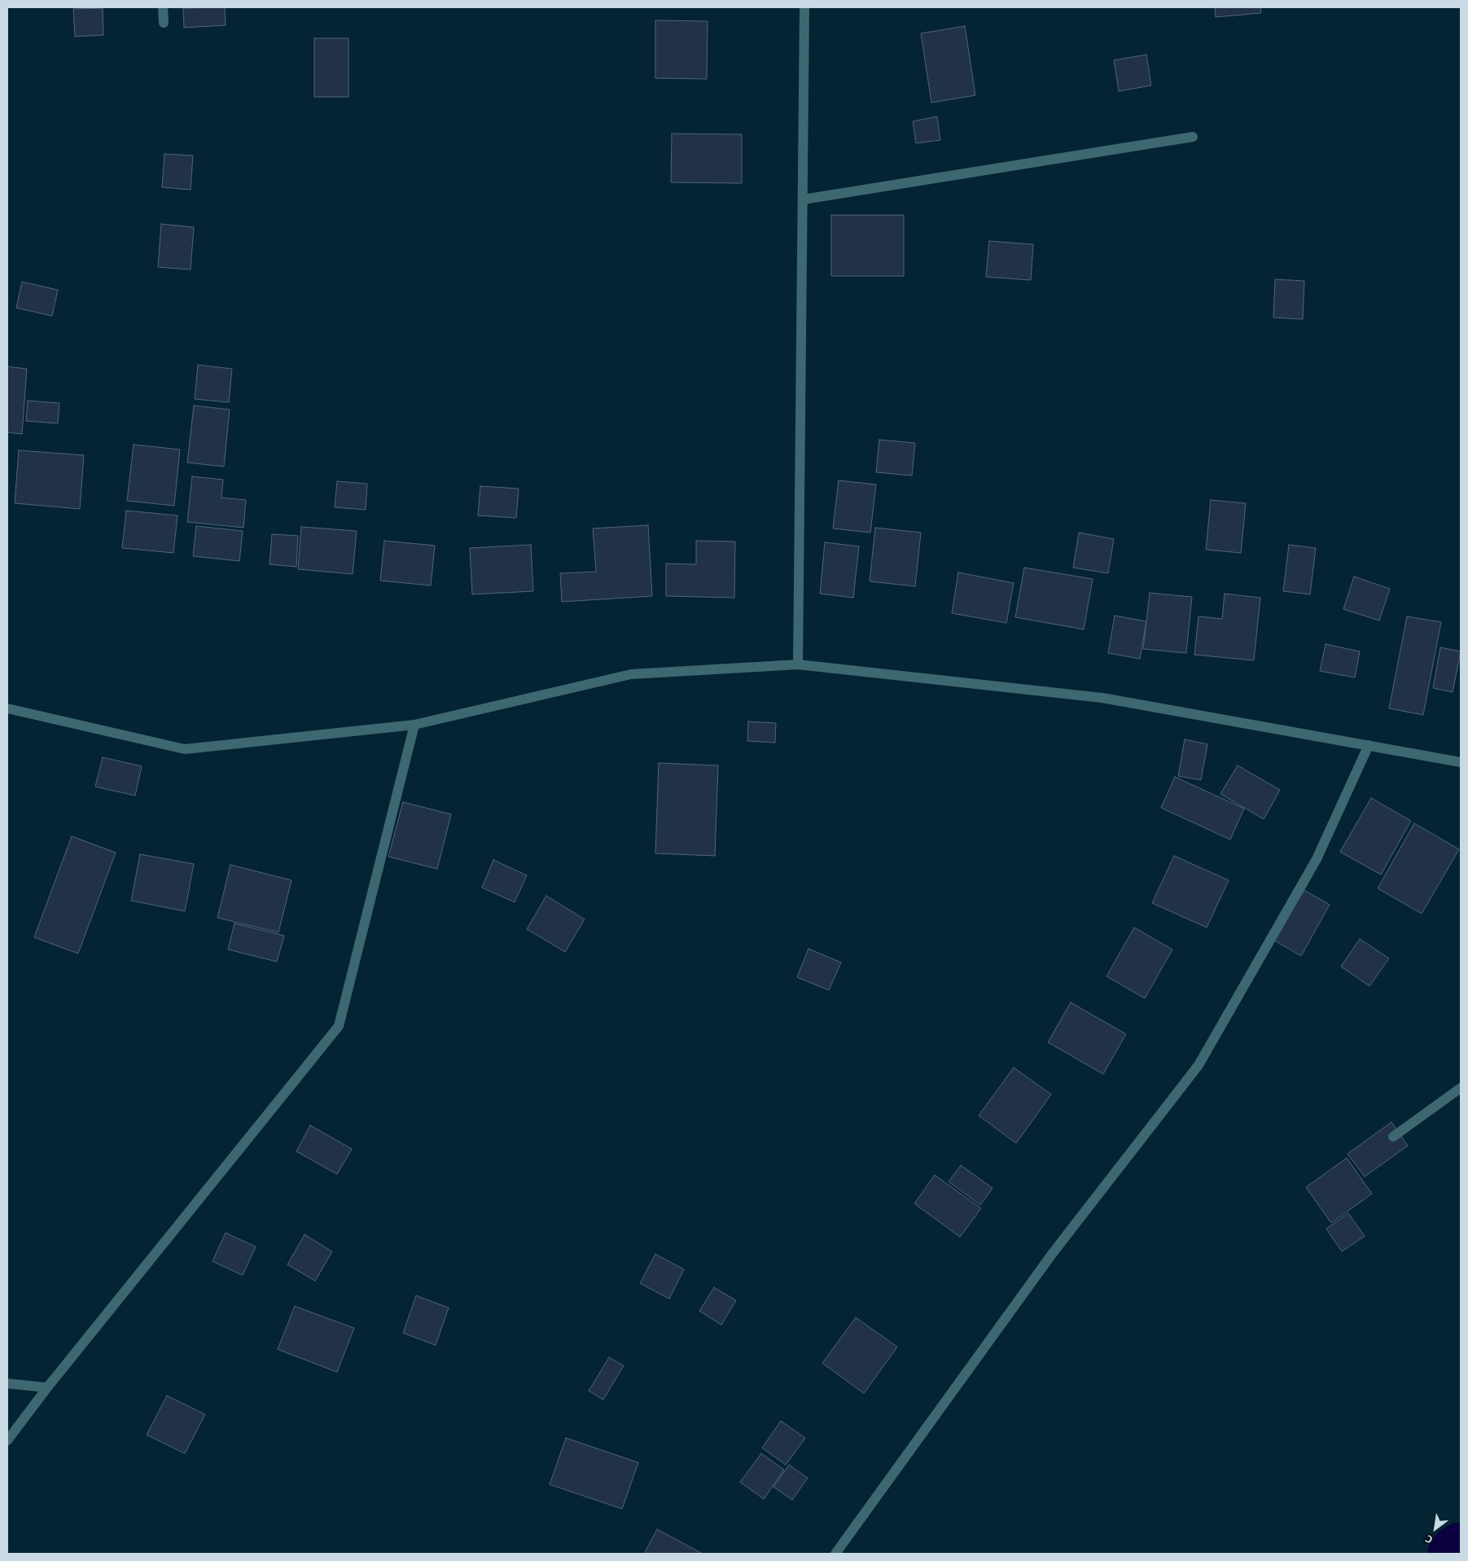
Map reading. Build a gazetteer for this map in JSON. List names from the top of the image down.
{
  "north": "bottom left"
}
